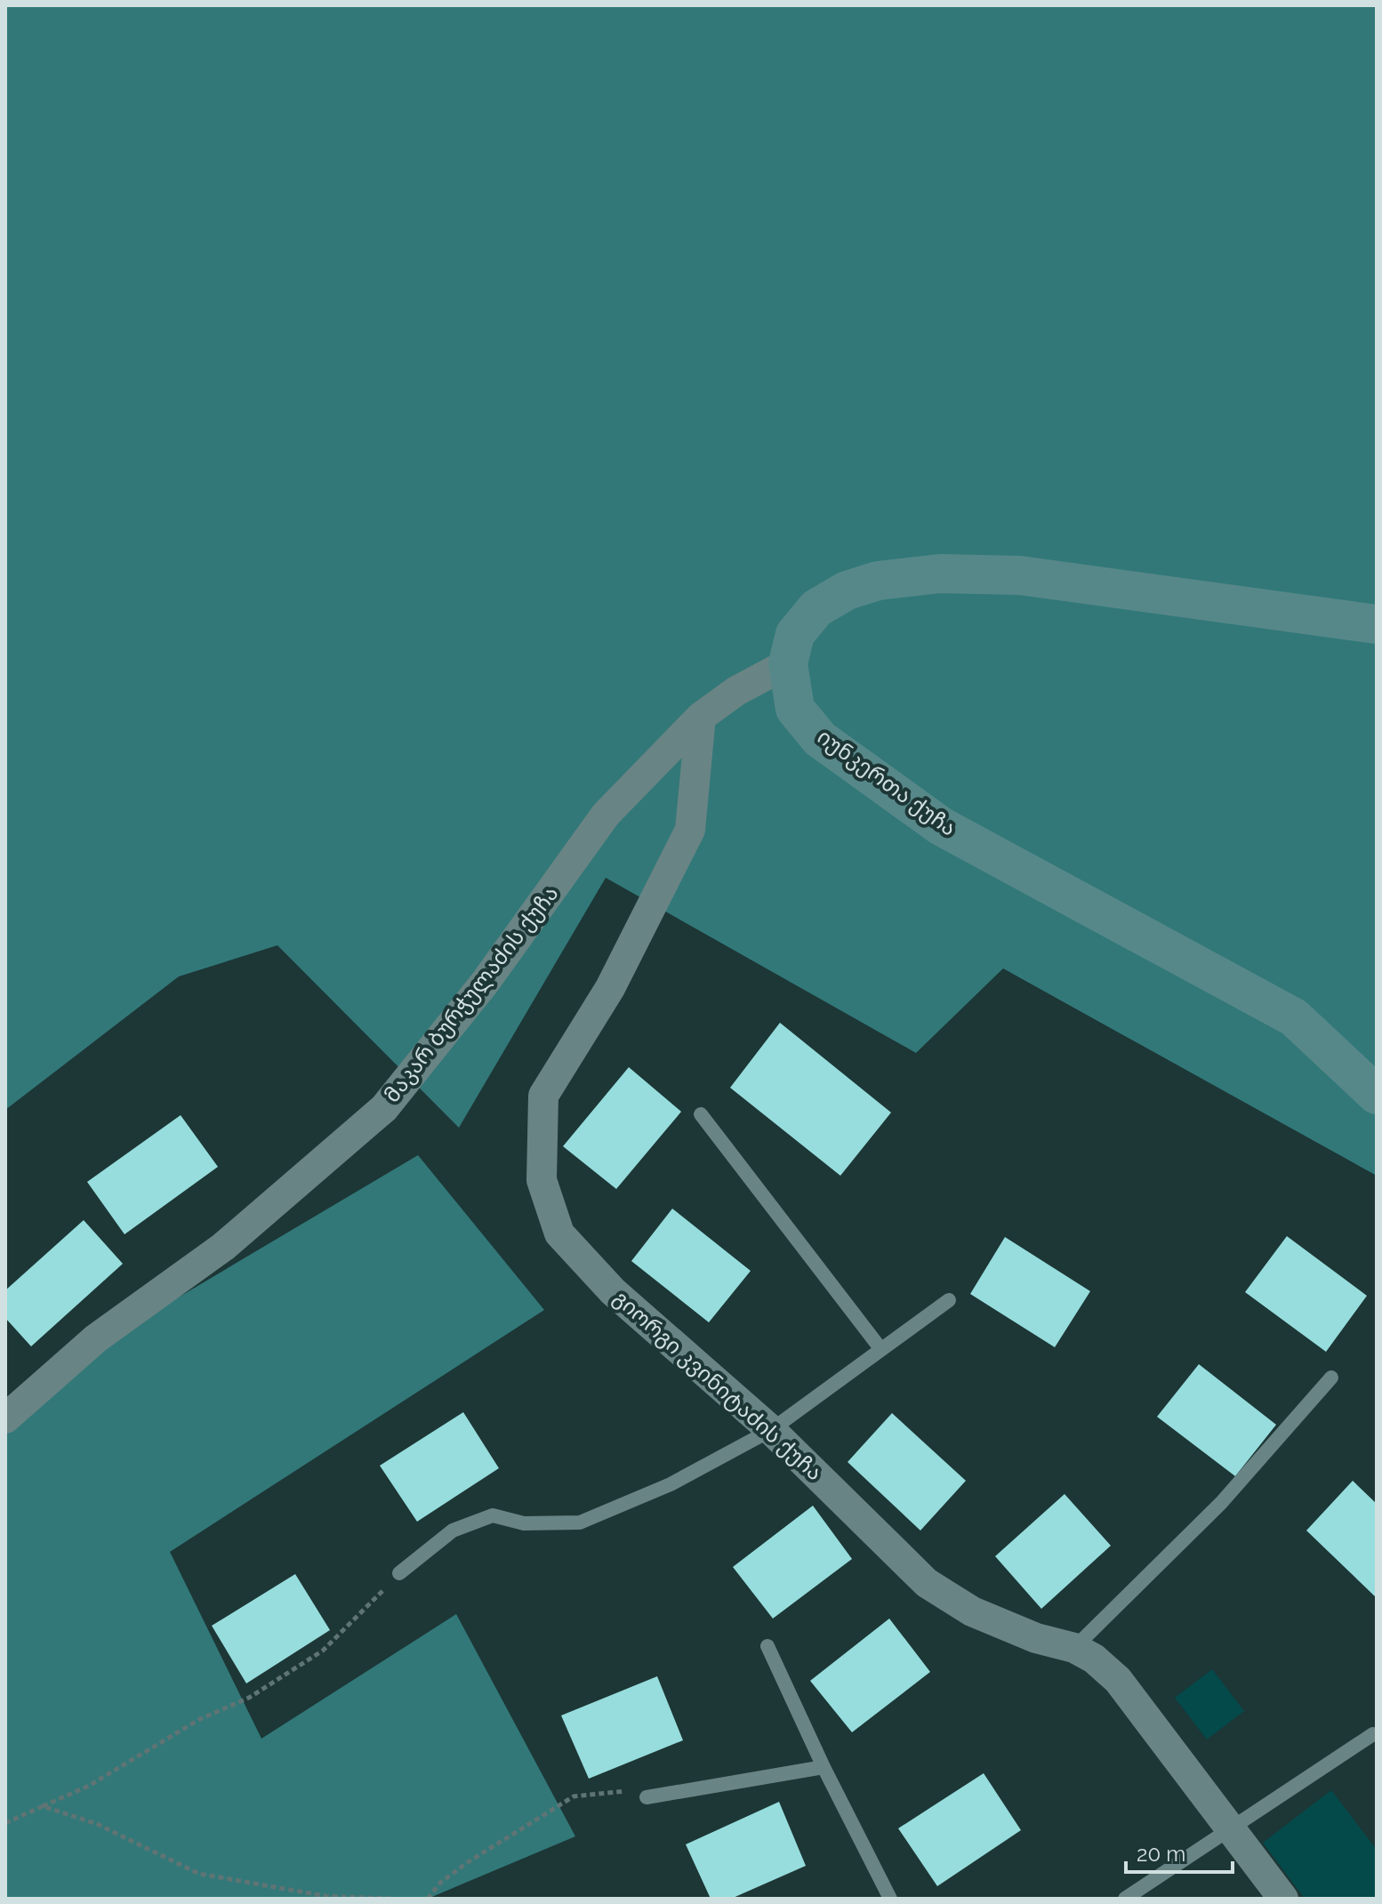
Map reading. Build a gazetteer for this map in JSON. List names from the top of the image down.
{
  "streets": {
    "main road": ["იუნკერთა ქუჩა"],
    "street": ["მაკარ ბურჭულაძის ქუჩა", "გიორგი კვინიტაძის ქუჩა"]
  },
  "crossings": [
    ["იუნკერთა ქუჩა", "მაკარ ბურჭულაძის ქუჩა"],
    ["მაკარ ბურჭულაძის ქუჩა", "გიორგი კვინიტაძის ქუჩა"]
  ],
  "scale_bar": "20 m"
}
